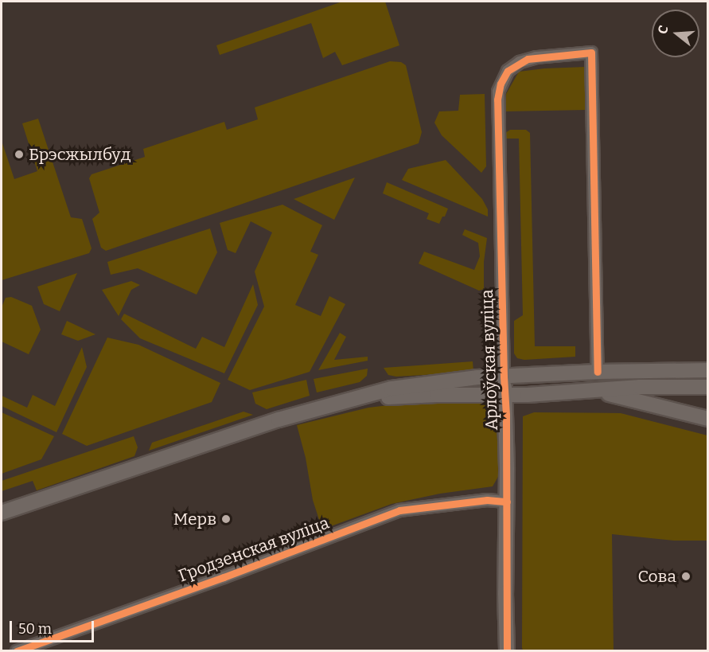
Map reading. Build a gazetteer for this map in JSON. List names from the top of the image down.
{
  "streets": {
    "main road": ["Арлоўская вуліца"],
    "street": ["Гродзенская вуліца"]
  },
  "crossings": [
    ["Арлоўская вуліца", "Гродзенская вуліца"]
  ],
  "places": ["Брэсжылбуд", "Мерв", "Сова"],
  "scale_bar": "50 m",
  "north": "left"
}
